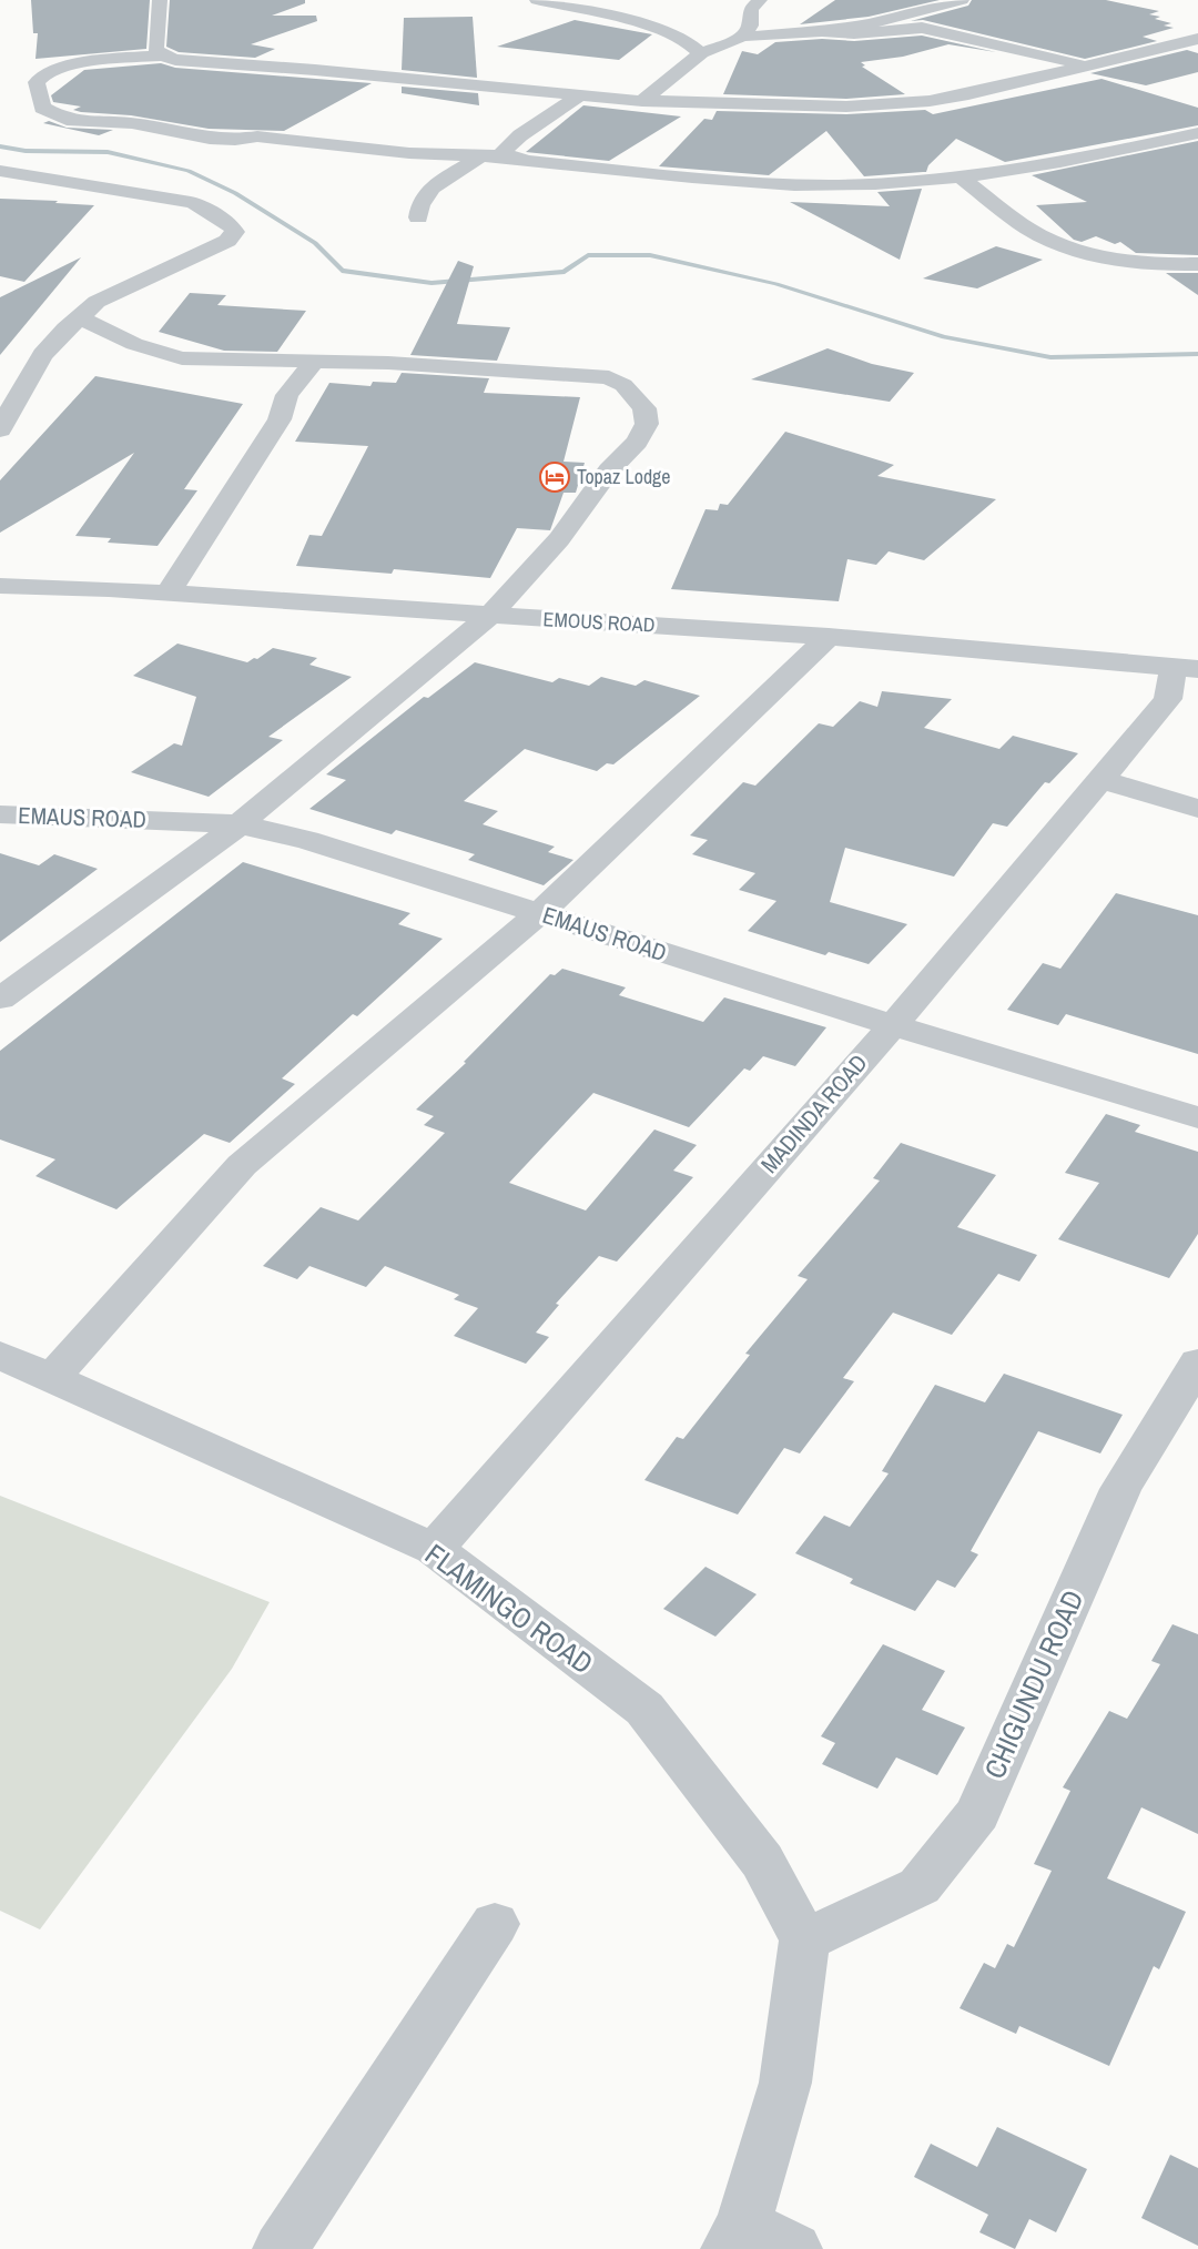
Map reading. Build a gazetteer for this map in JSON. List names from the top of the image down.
{
  "streets": {
    "street": [
      "EMOUS ROAD",
      "EMAUS ROAD",
      "MADINDA ROAD",
      "FLAMINGO ROAD",
      "CHIGUNDU ROAD"
    ]
  },
  "crossings": [
    ["EMOUS ROAD", "MADINDA ROAD"],
    ["EMAUS ROAD", "MADINDA ROAD"],
    ["MADINDA ROAD", "FLAMINGO ROAD"],
    ["FLAMINGO ROAD", "CHIGUNDU ROAD"]
  ],
  "places": {
    "hotel": ["Topaz Lodge"]
  }
}
